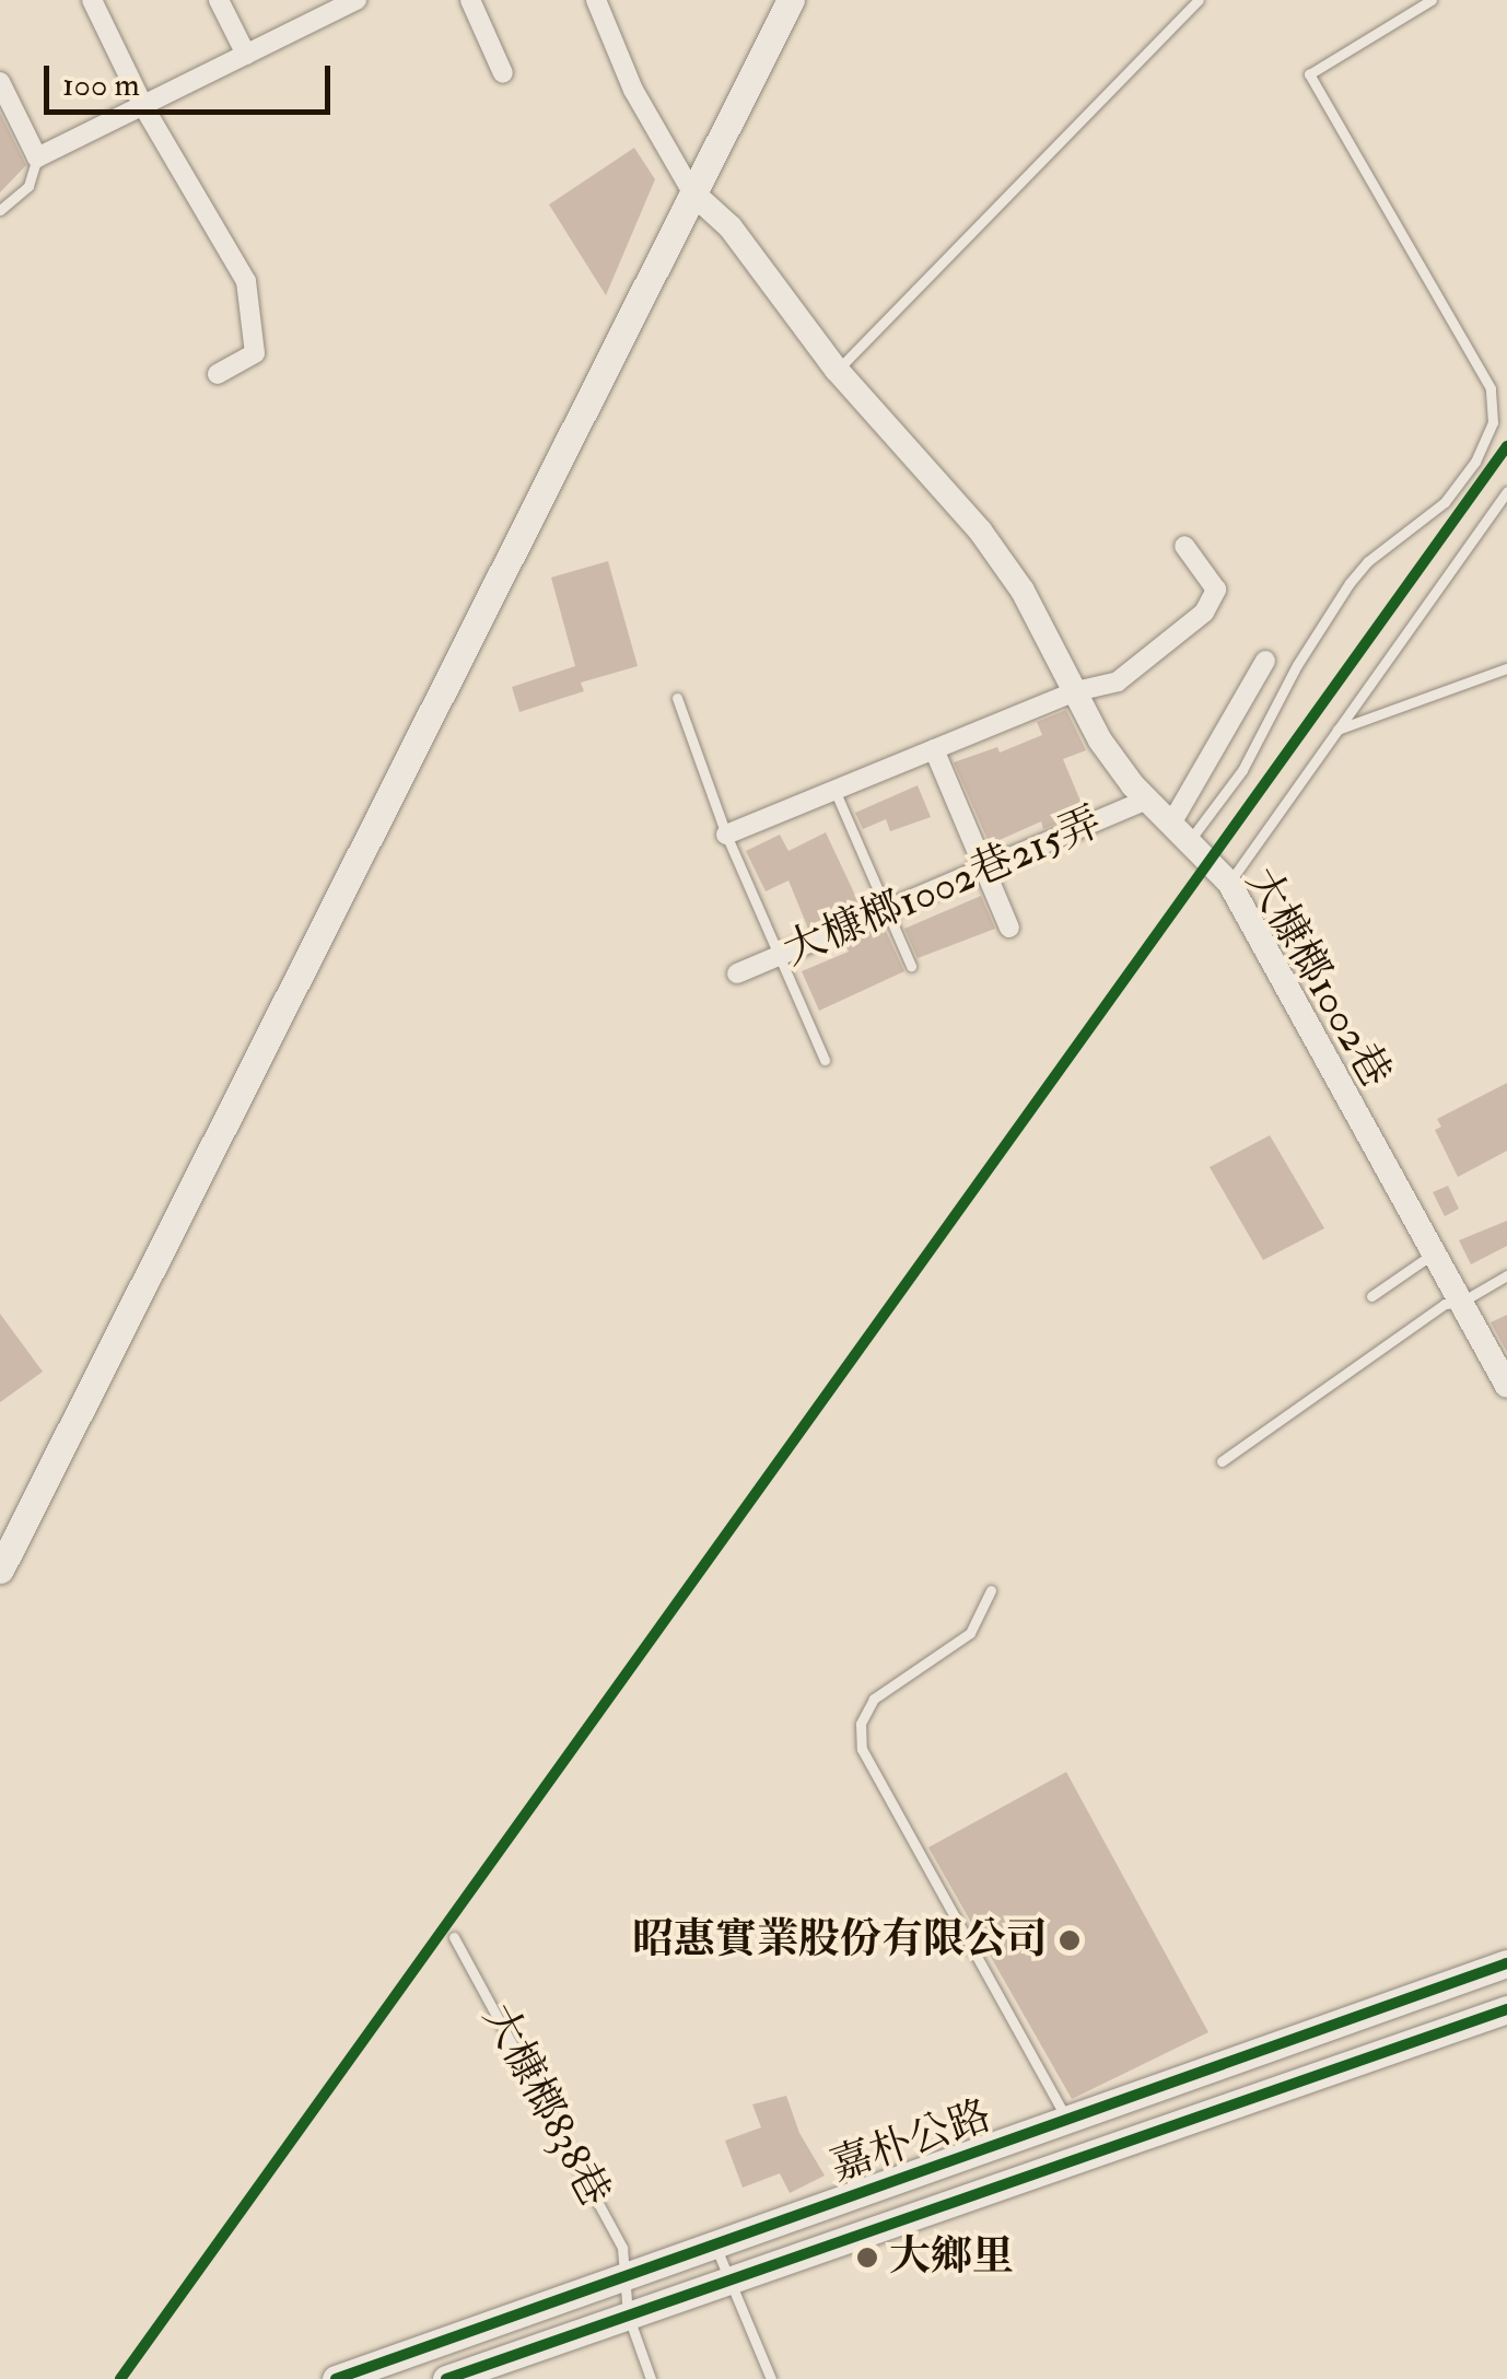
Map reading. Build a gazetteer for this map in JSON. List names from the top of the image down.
{
  "streets": {
    "main road": ["嘉朴公路"],
    "street": ["大槺榔1002巷215弄", "大槺榔1002巷"],
    "lane": ["大槺榔838巷"]
  },
  "crossings": [
    ["大槺榔1002巷215弄", "大槺榔1002巷"],
    ["大槺榔838巷", "嘉朴公路"]
  ],
  "places": ["昭惠實業股份有限公司", "大鄉里"],
  "scale_bar": "100 m"
}
